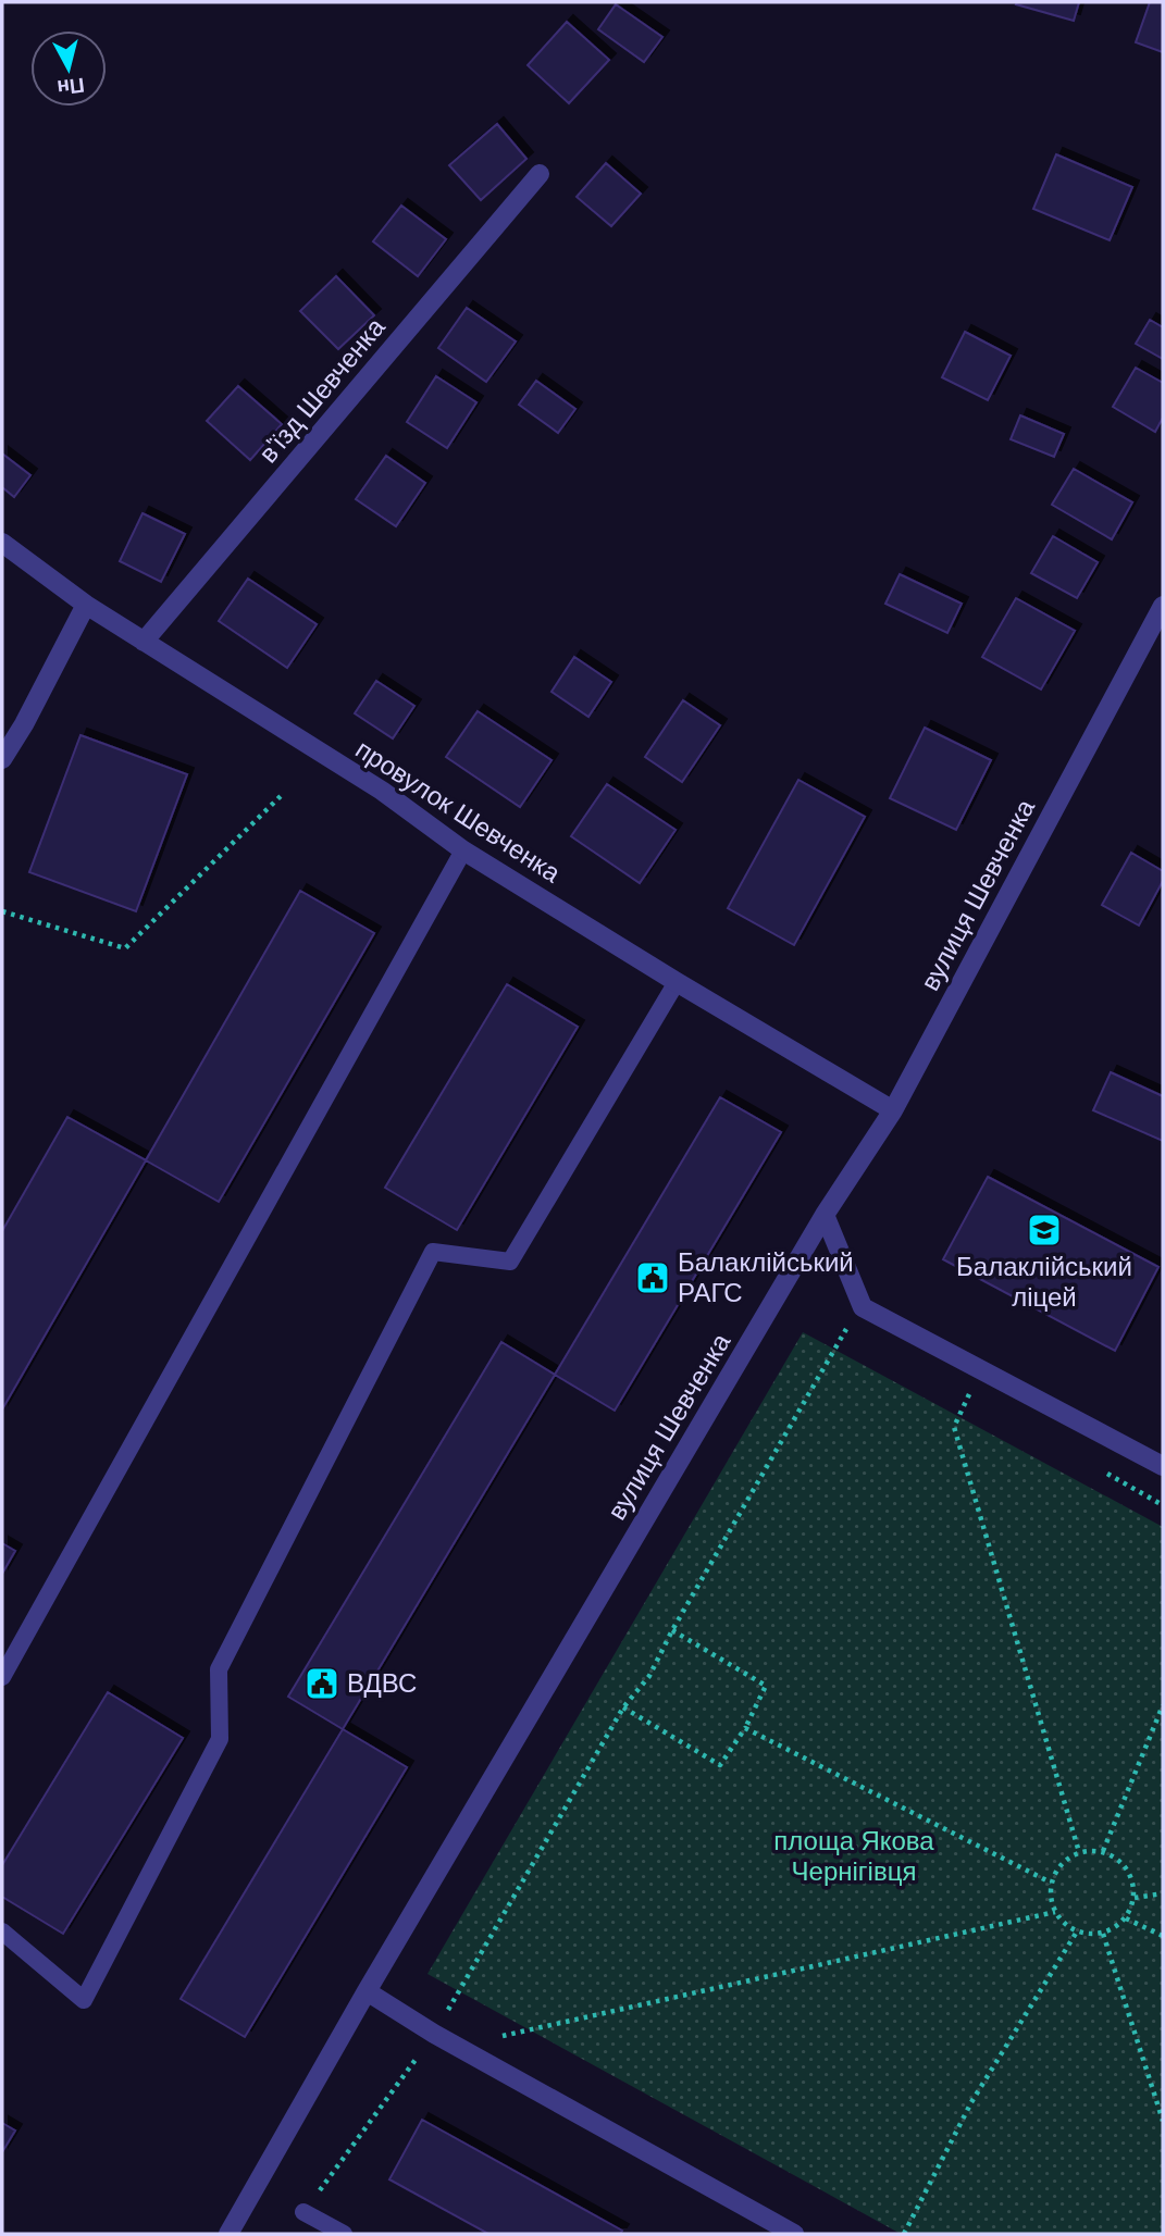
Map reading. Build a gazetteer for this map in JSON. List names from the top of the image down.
{
  "streets": {
    "street": ["в'їзд Шевченка", "провулок Шевченка", "вулиця Шевченка"]
  },
  "crossings": [
    ["в'їзд Шевченка", "провулок Шевченка"],
    ["провулок Шевченка", "вулиця Шевченка"]
  ],
  "parks": ["площа Якова Чернігівця"],
  "places": {
    "school or university": ["Балаклійський ліцей"],
    "public building": ["Балаклійський РАГС", "ВДВС"]
  },
  "north": "bottom"
}
